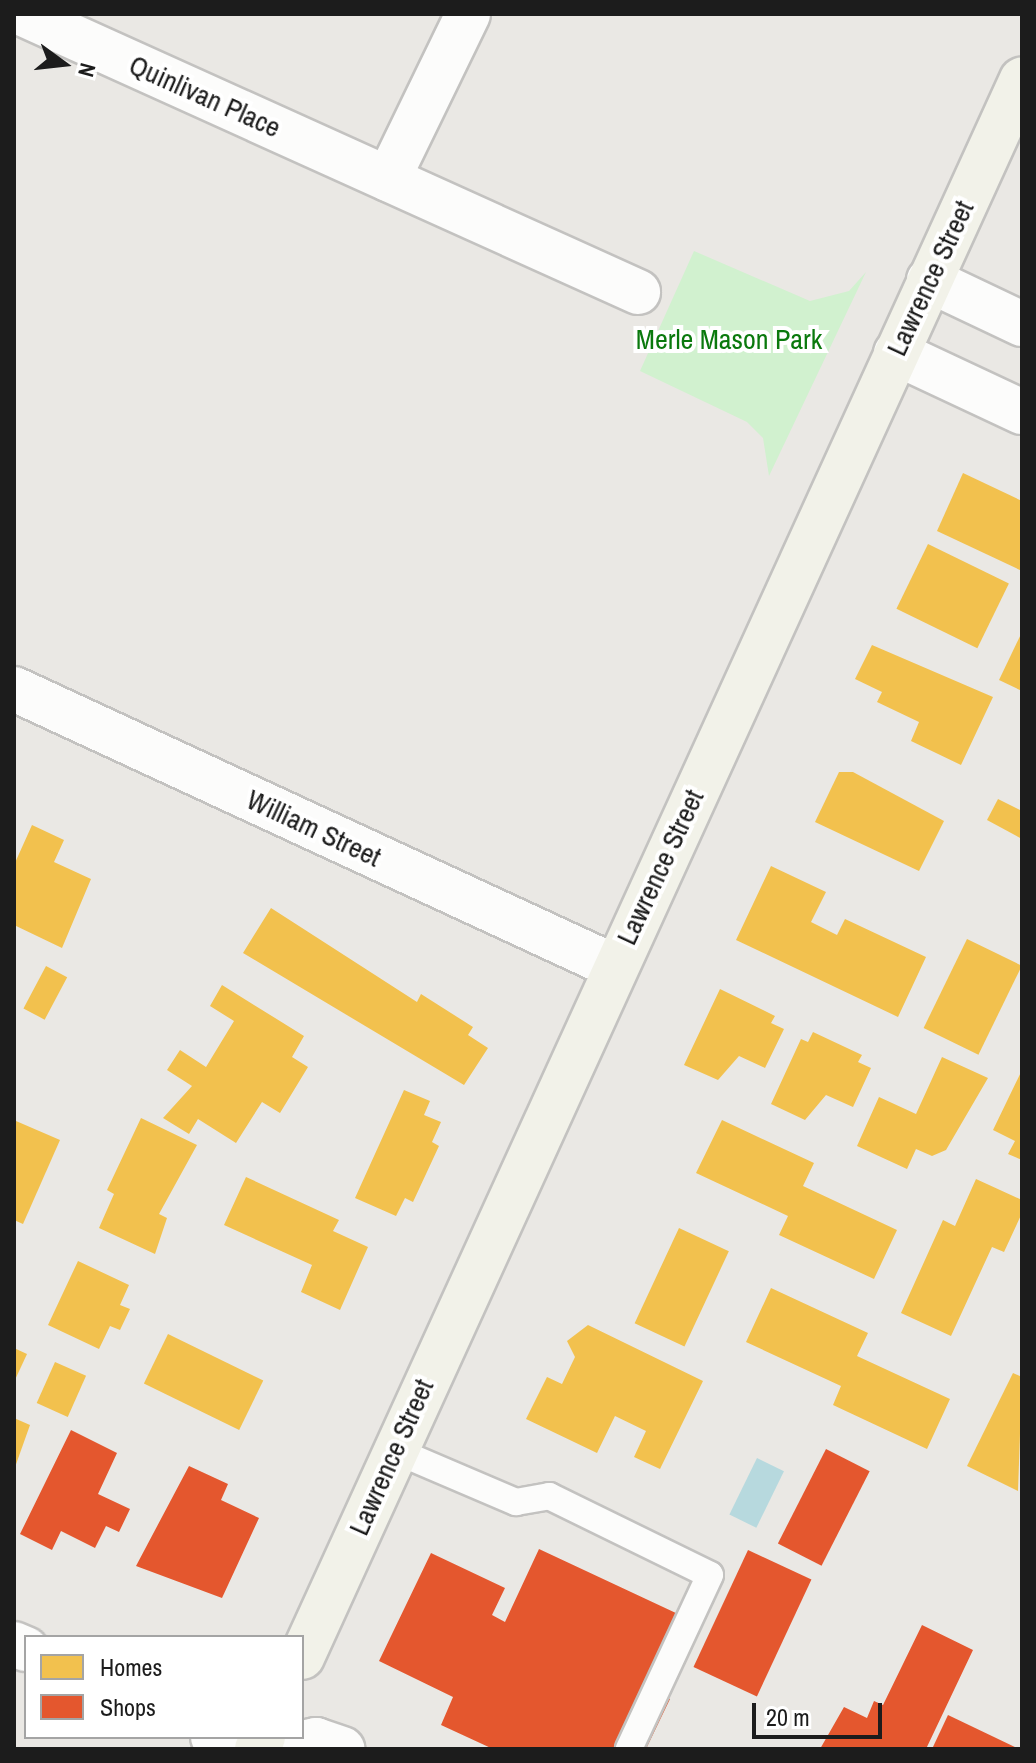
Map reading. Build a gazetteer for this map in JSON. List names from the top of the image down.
{
  "streets": {
    "main road": ["Lawrence Street"],
    "street": ["Quinlivan Place", "William Street"]
  },
  "crossings": [
    ["Lawrence Street", "William Street"]
  ],
  "parks": ["Merle Mason Park"],
  "legend": ["Homes", "Shops"],
  "scale_bar": "20 m",
  "north": "right"
}
